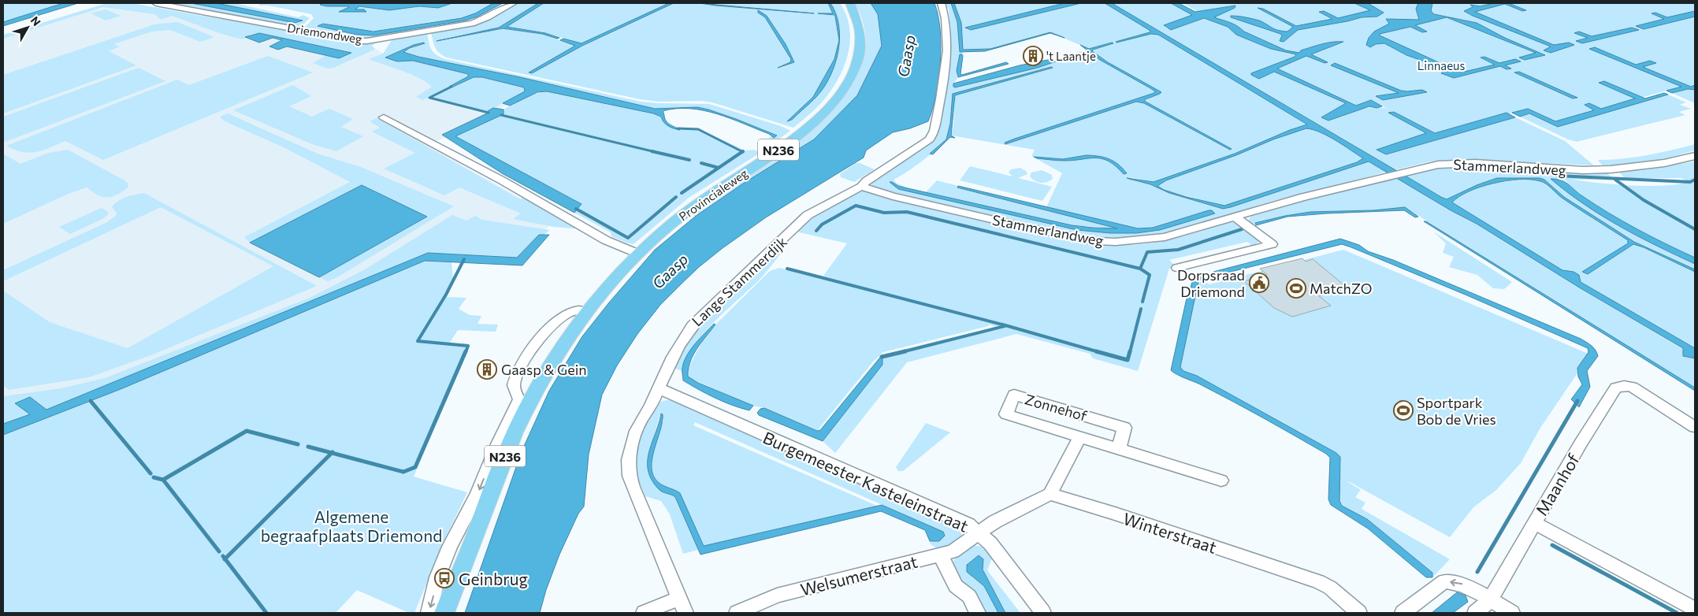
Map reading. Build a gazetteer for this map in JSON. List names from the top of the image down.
{
  "streets": {
    "main road": ["N236", "Provincialeweg"],
    "street": [
      "Driemondweg",
      "Stammerlandweg",
      "Lange Stammerdijk",
      "Zonnehof",
      "Burgemeester Kasteleinstraat",
      "Maanhof",
      "Winterstraat",
      "Welsumerstraat"
    ]
  },
  "crossings": [
    ["Stammerlandweg", "Lange Stammerdijk"],
    ["Lange Stammerdijk", "Burgemeester Kasteleinstraat"],
    ["Zonnehof", "Winterstraat"],
    ["Burgemeester Kasteleinstraat", "Welsumerstraat"]
  ],
  "water": ["Gaasp"],
  "parks": ["Linnaeus", "Algemene begraafplaats Driemond"],
  "places": {
    "building": ["'t Laantje", "Gaasp & Gein"],
    "public building": ["Dorpsraad Driemond"],
    "sports": ["MatchZO", "Sportpark Bob de Vries"],
    "bus stop": ["Geinbrug"]
  },
  "north": "top right"
}
